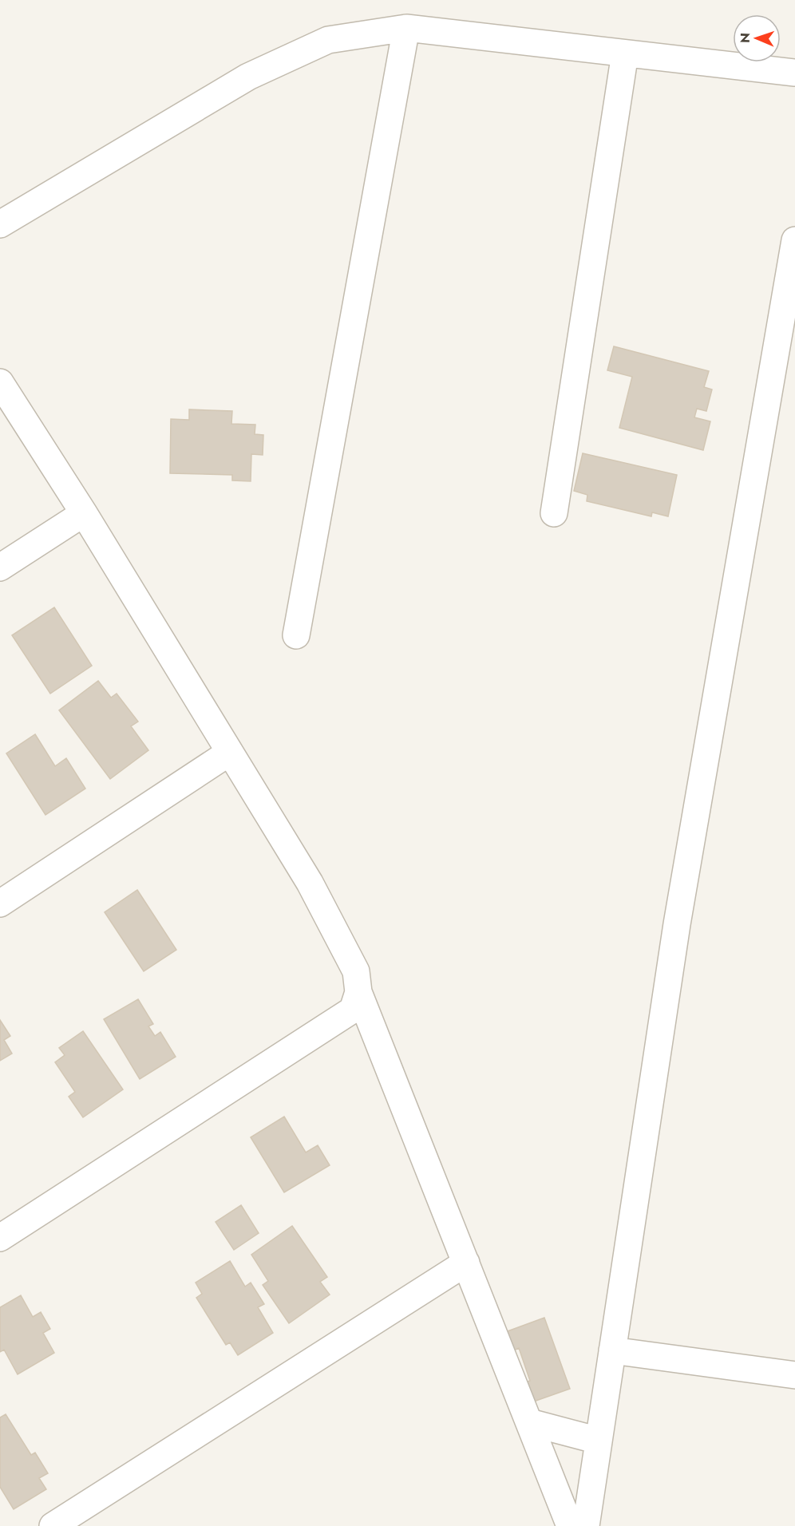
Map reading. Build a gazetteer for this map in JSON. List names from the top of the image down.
{
  "north": "left"
}
